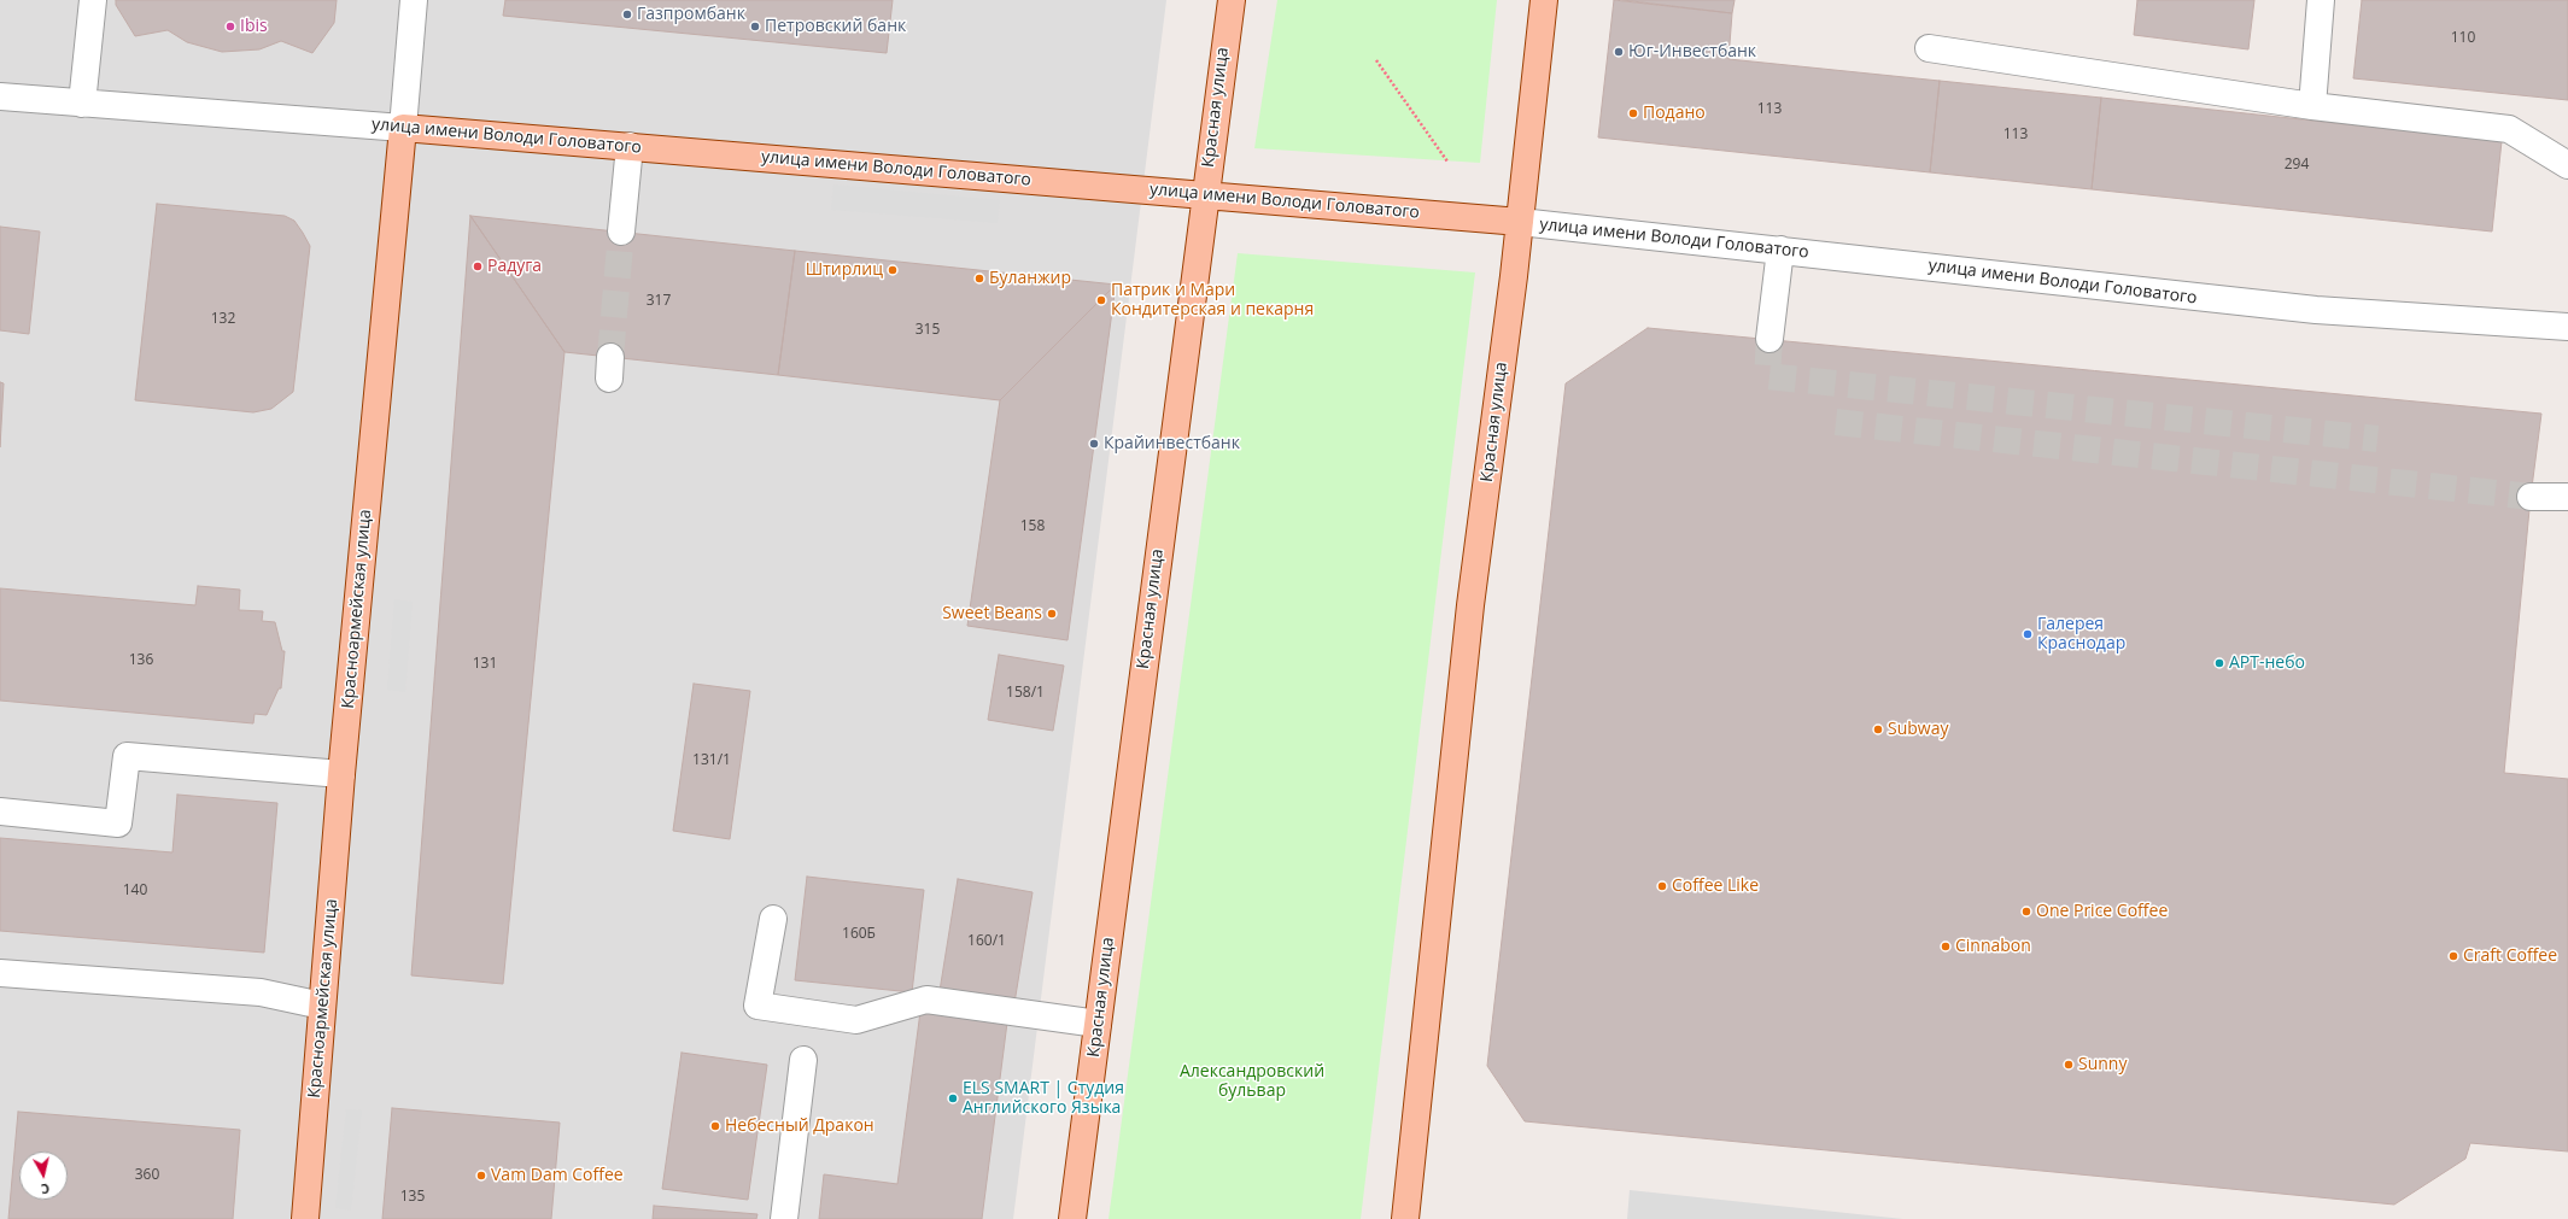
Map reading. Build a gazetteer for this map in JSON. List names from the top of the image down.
{
  "streets": {
    "main road": ["Красная улица", "улица имени Володи Головатого", "Красноармейская улица"]
  },
  "crossings": [
    ["Красная улица", "улица имени Володи Головатого"],
    ["улица имени Володи Головатого", "Красноармейская улица"]
  ],
  "parks": ["Александровский бульвар"],
  "places": [
    "Газпромбанк",
    "Ibis",
    "Петровский банк",
    "Юг-Инвестбанк",
    "Подано",
    "Радуга",
    "Штирлиц",
    "Буланжир",
    "Патрик и Мари Кондитерская и пекарня",
    "Крайинвестбанк",
    "Sweet Beans",
    "Галерея Краснодар",
    "АРТ-небо",
    "Subway",
    "Coffee Like",
    "One Price Coffee",
    "Cinnabon",
    "Craft Coffee",
    "Sunny",
    "ELS SMART | Студия Английского Языка",
    "Небесный Дракон",
    "Vam Dam Coffee"
  ],
  "house_numbers": [
    "110",
    "113",
    "113",
    "294",
    "317",
    "132",
    "315",
    "158",
    "136",
    "131",
    "158/1",
    "131/1",
    "140",
    "160Б",
    "160/1",
    "360",
    "135"
  ],
  "north": "bottom"
}
